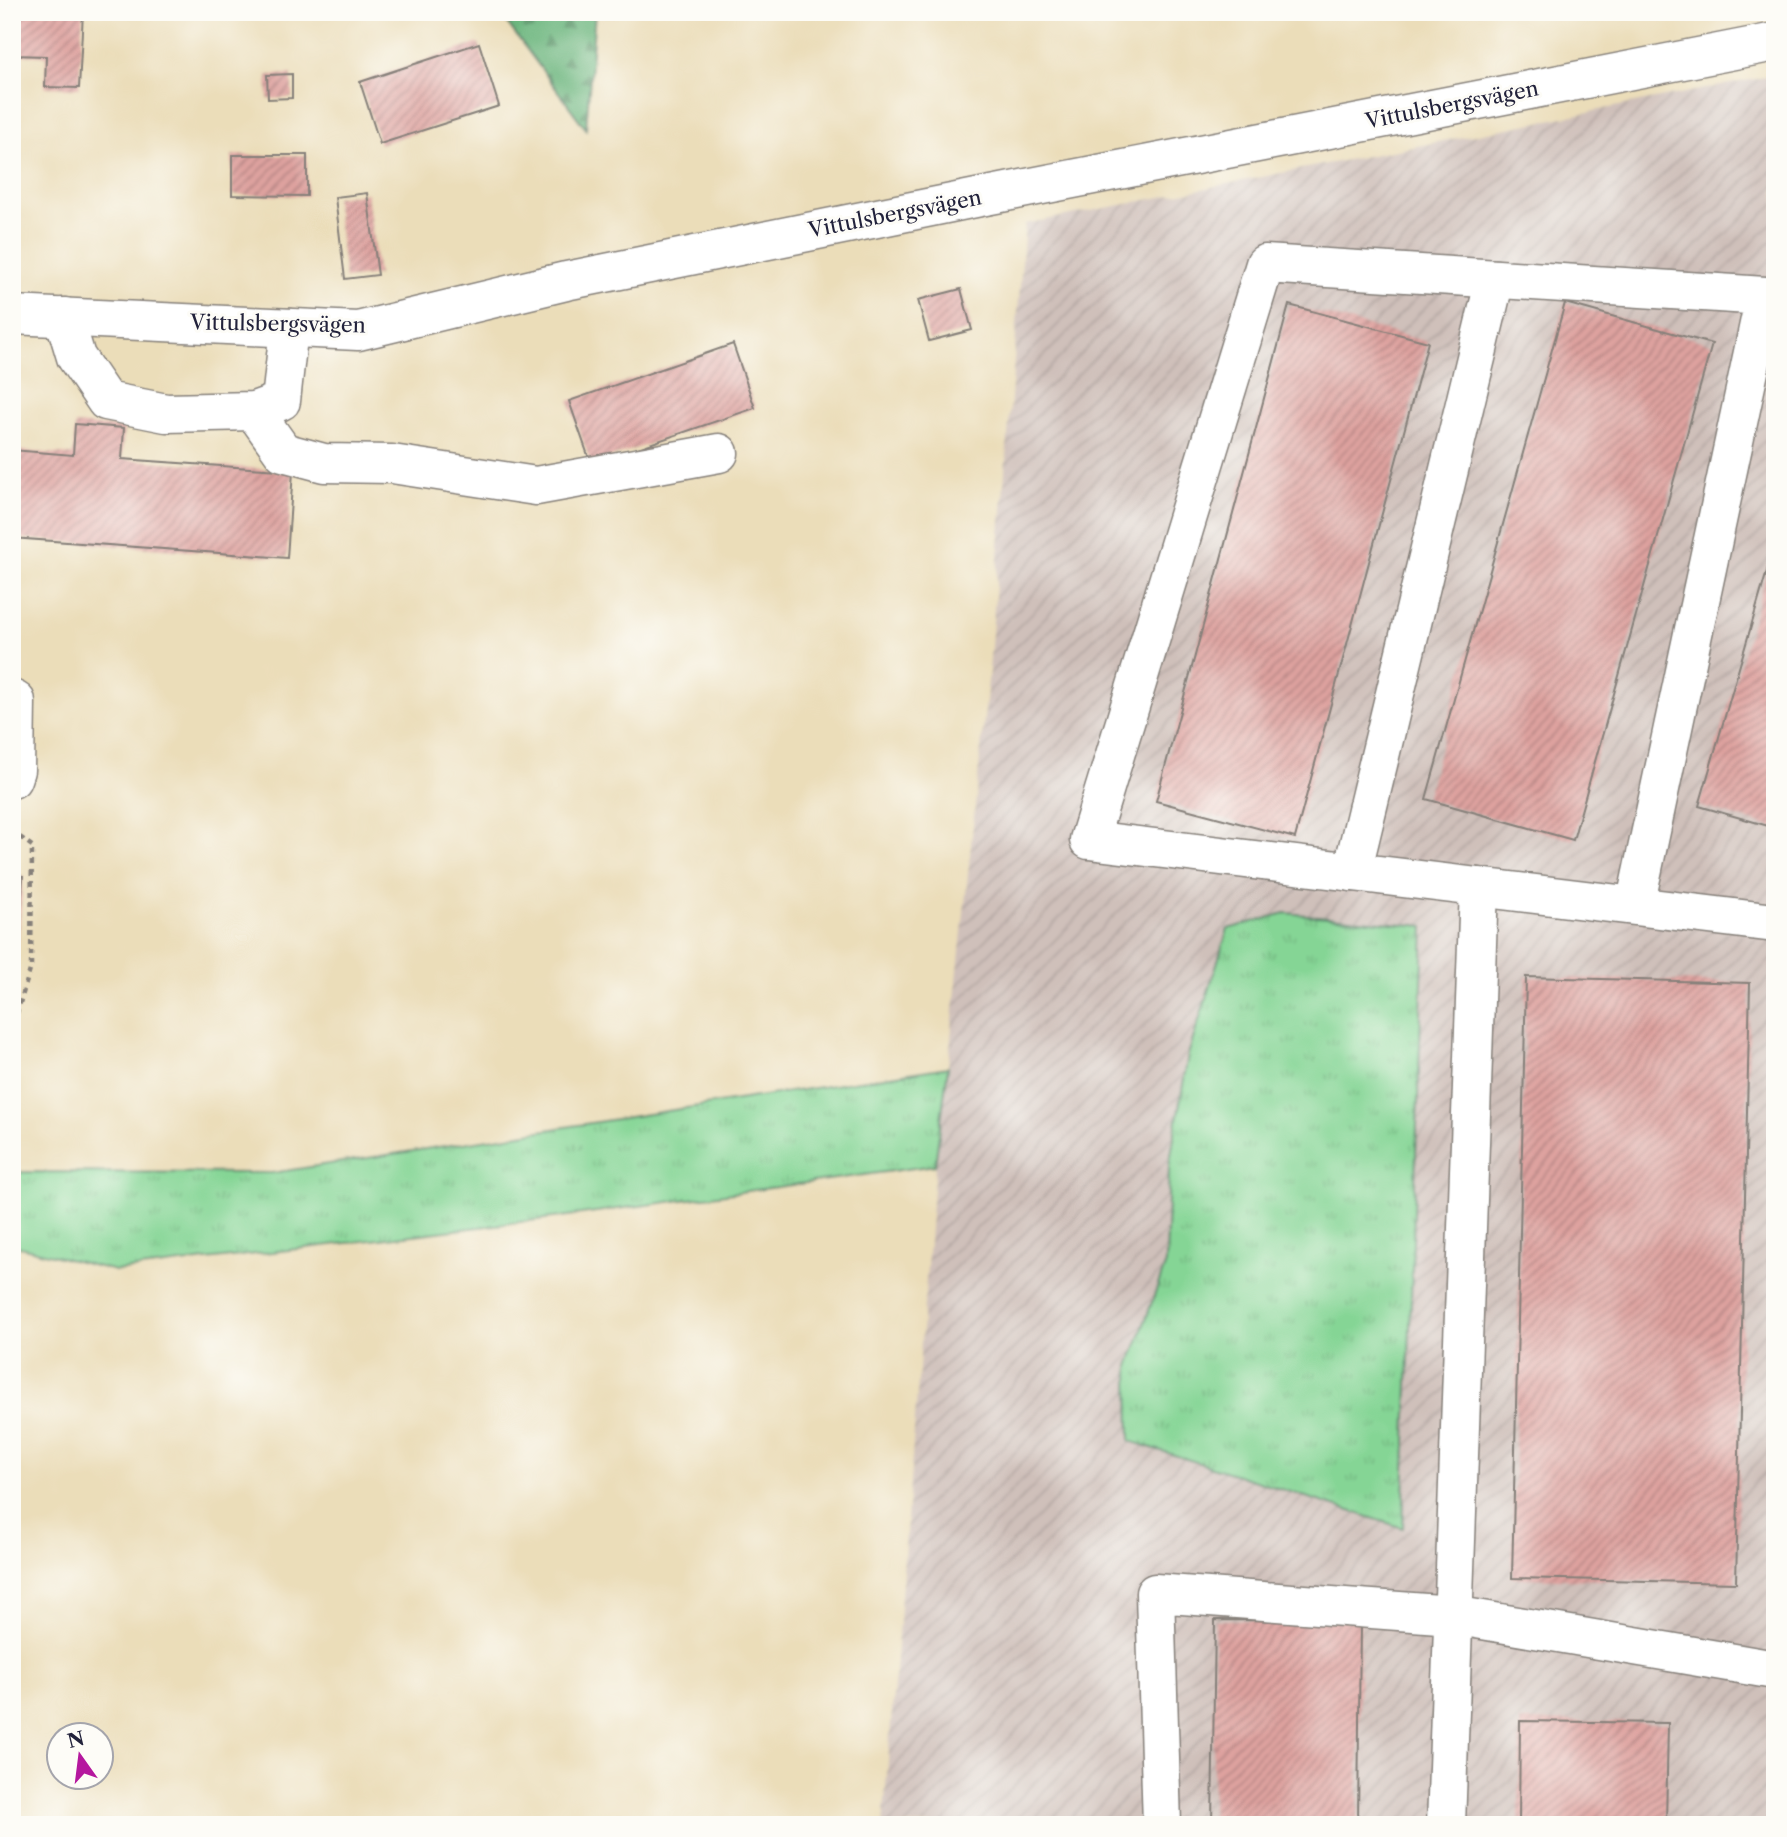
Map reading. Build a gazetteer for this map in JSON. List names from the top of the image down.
{
  "streets": {
    "street": ["Vittulsbergsvägen"]
  },
  "north": "top"
}
